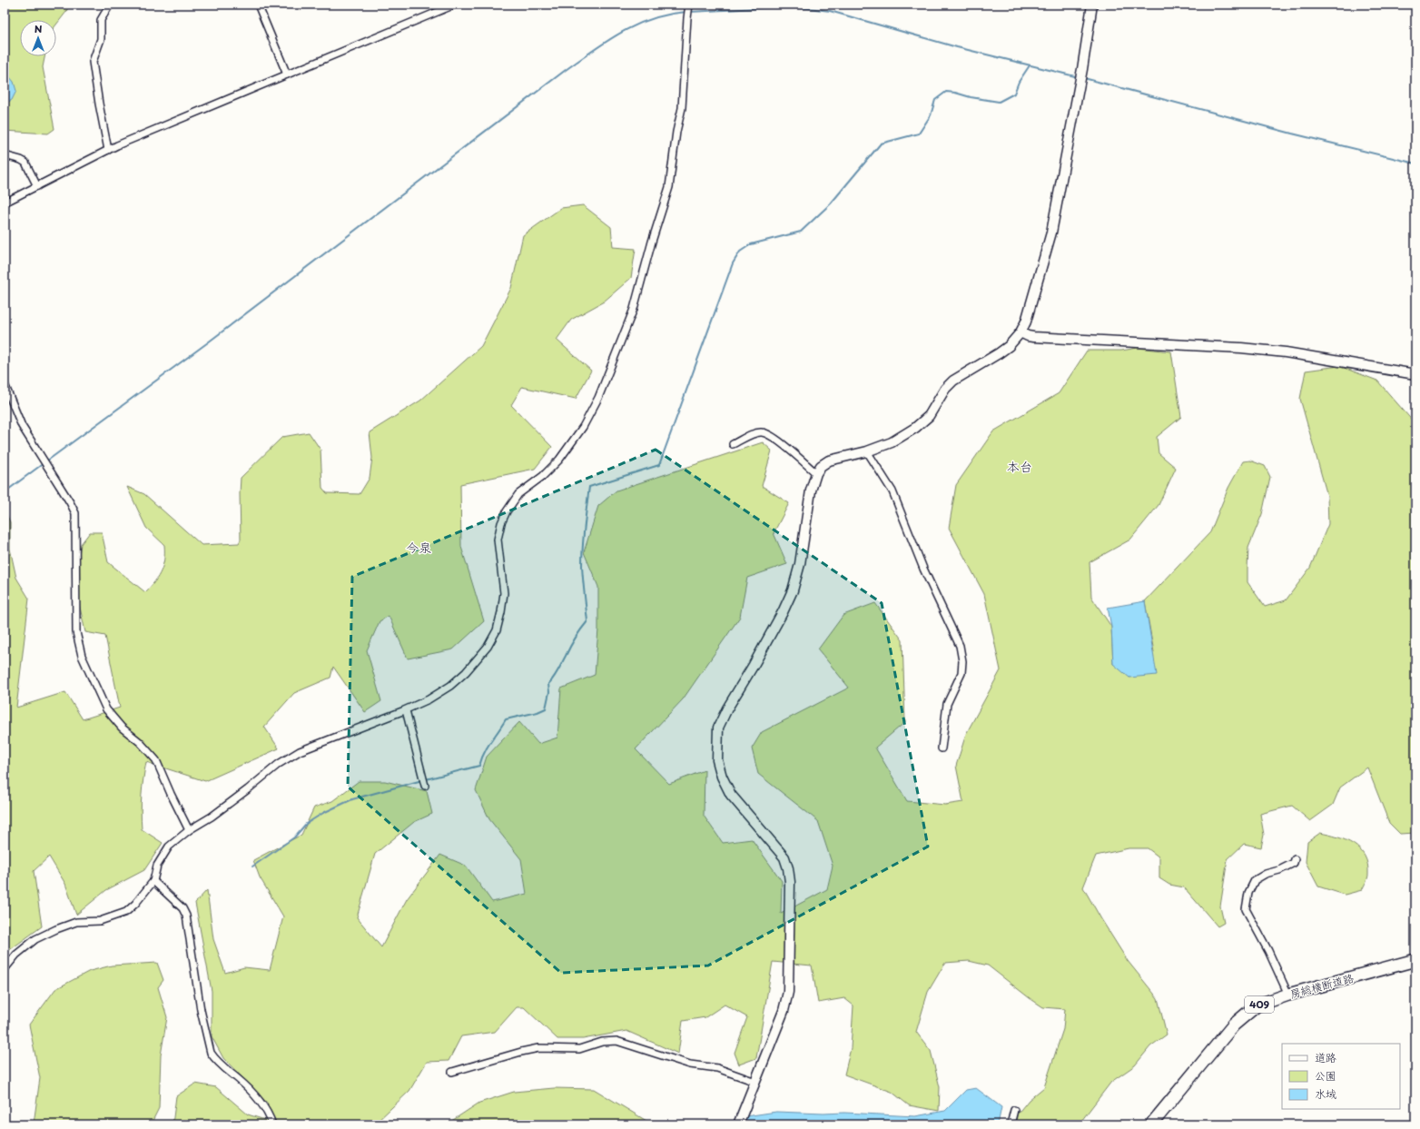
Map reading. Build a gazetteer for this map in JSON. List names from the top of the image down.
{
  "streets": {
    "highway": ["房総横断道路", "409"]
  },
  "districts": ["本台", "今泉"],
  "legend": ["道路", "公園", "水域"],
  "north": "top"
}
